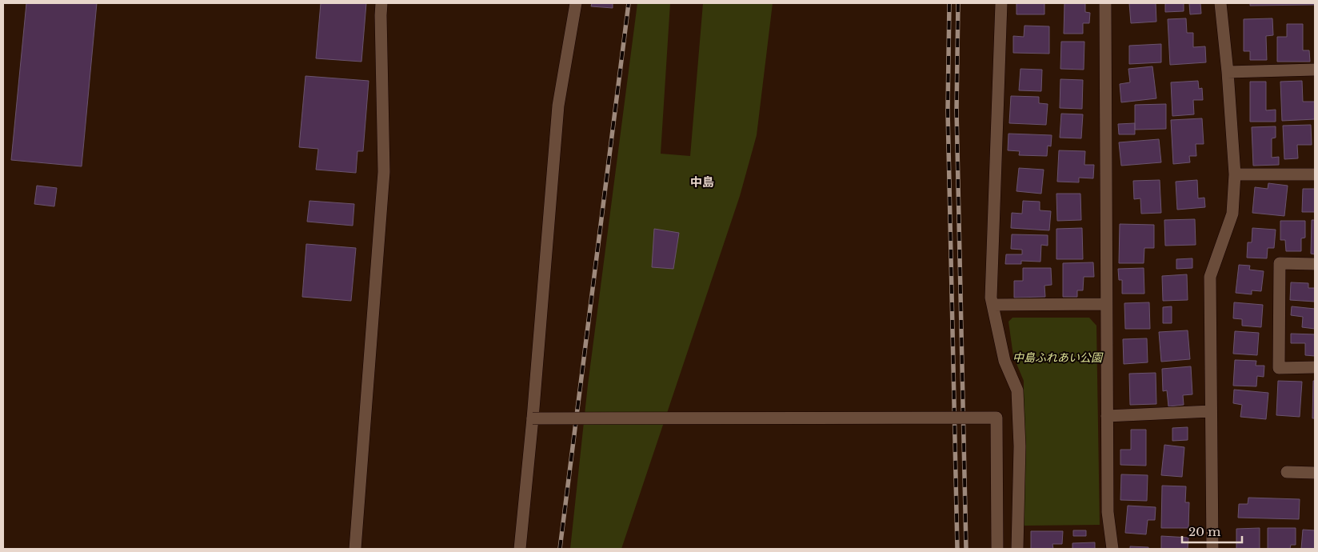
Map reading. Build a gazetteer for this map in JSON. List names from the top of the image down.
{
  "districts": ["中島"],
  "parks": ["中島ふれあい公園"],
  "scale_bar": "20 m"
}
